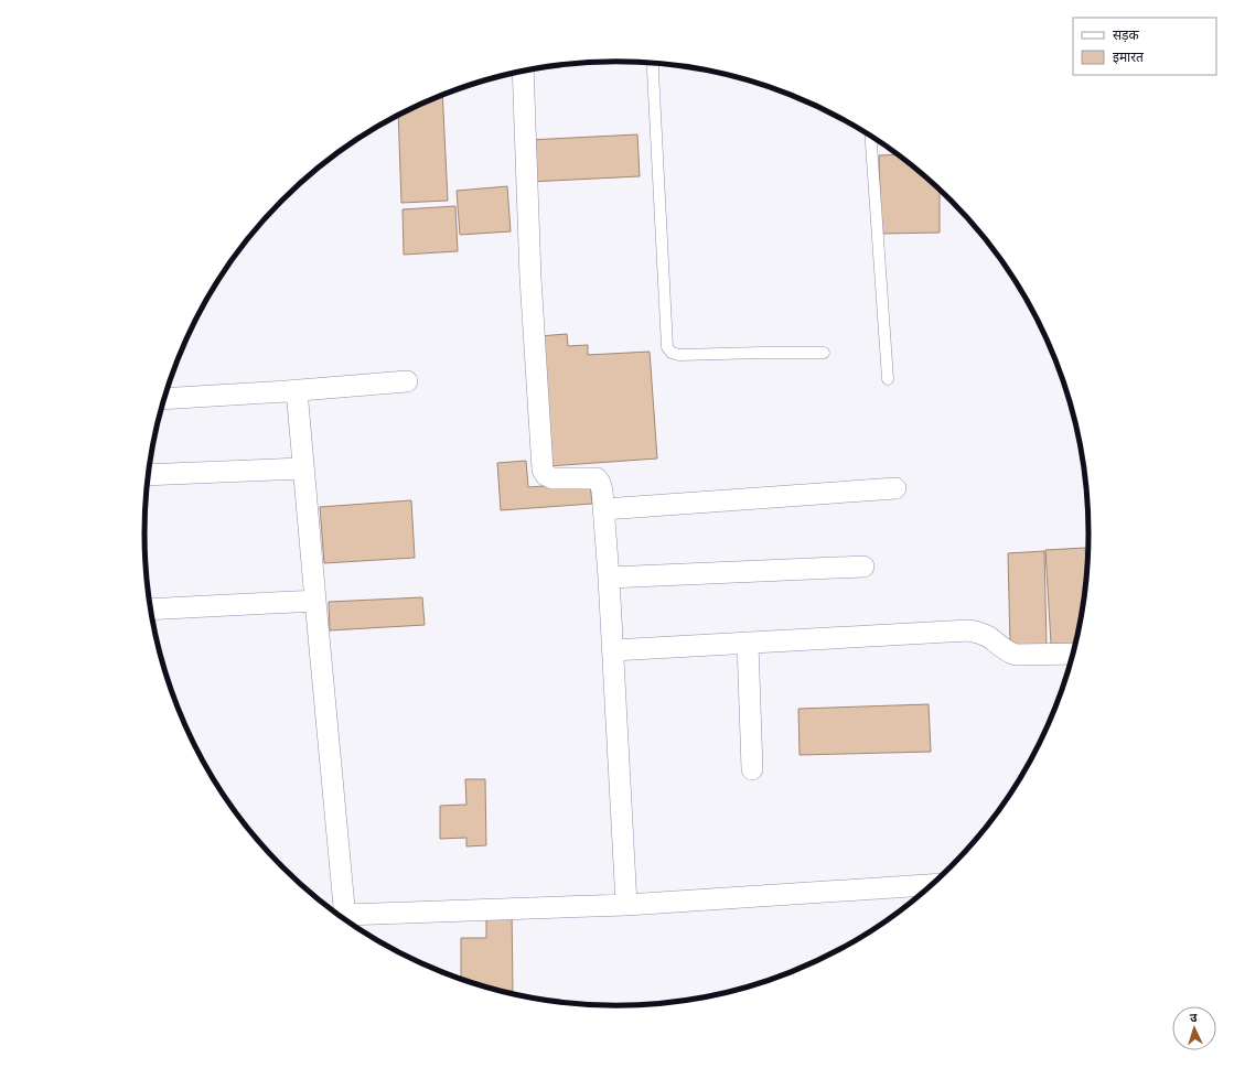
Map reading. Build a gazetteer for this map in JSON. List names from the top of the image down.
{
  "legend": ["सड़क", "इमारत"],
  "north": "top"
}
